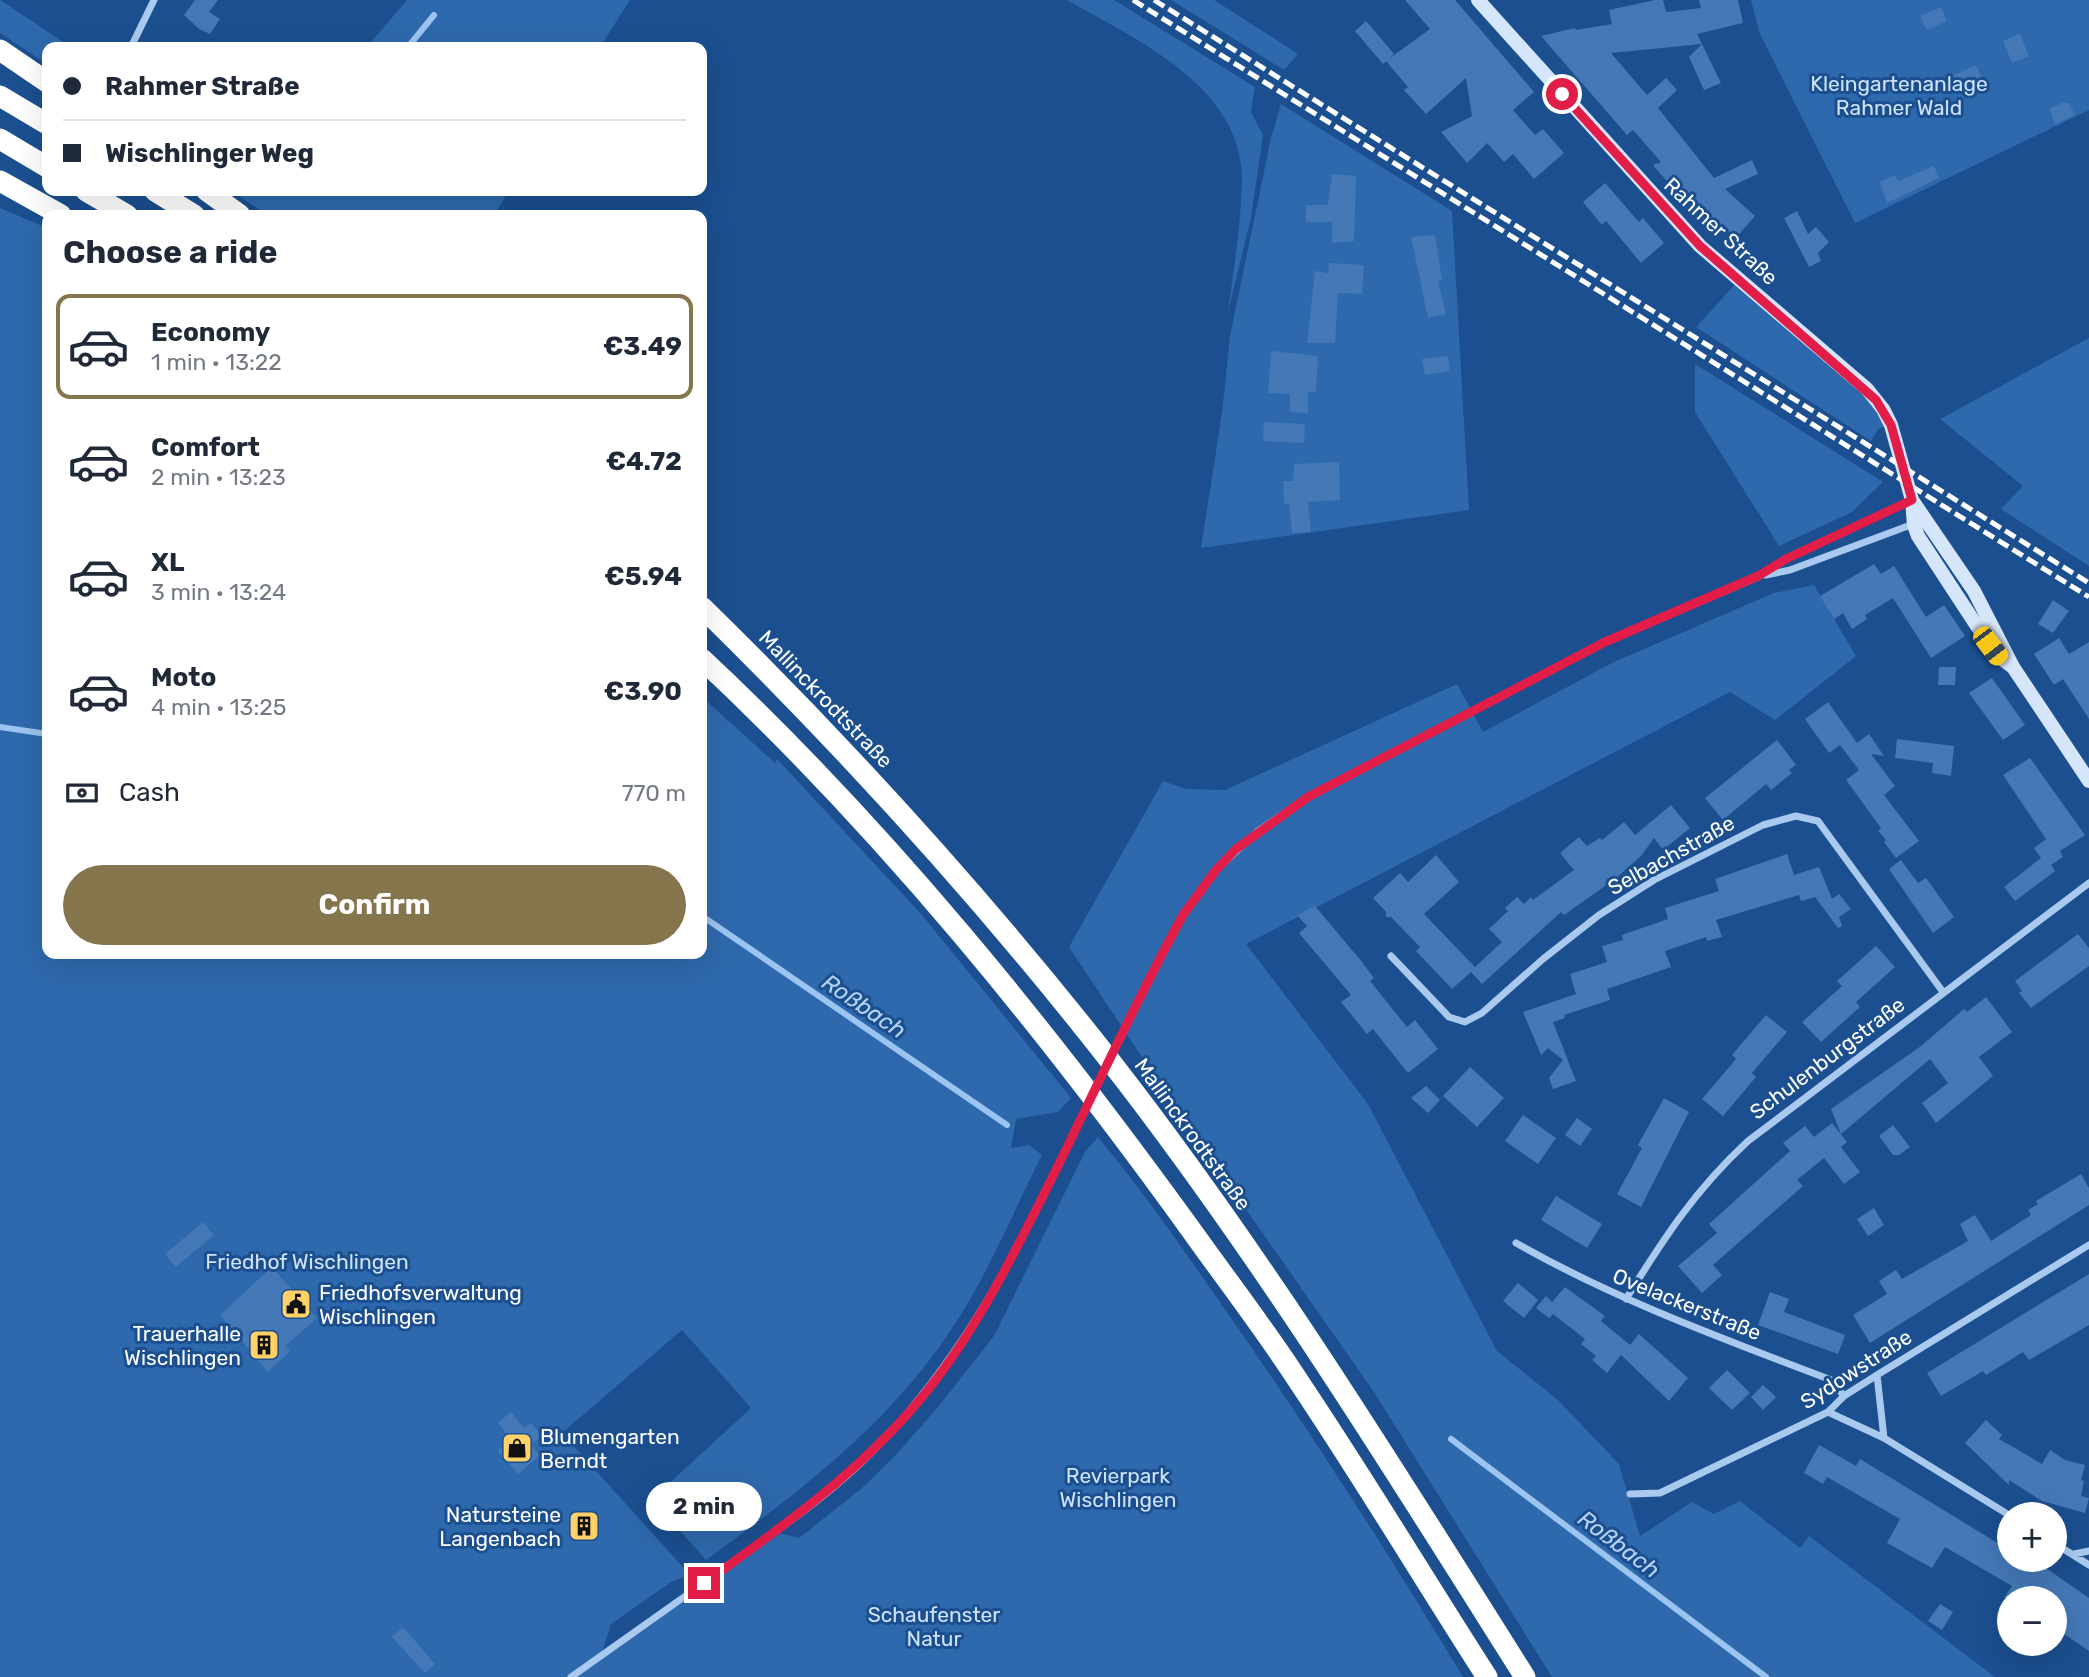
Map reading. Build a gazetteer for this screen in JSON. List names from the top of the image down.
{
  "streets": {
    "highway": ["Mallinckrodtstraße"],
    "main road": ["Rahmer Straße"],
    "street": [
      "Selbachstraße",
      "Schulenburgstraße",
      "Ovelackerstraße",
      "Sydowstraße"
    ]
  },
  "crossings": [
    ["Selbachstraße", "Schulenburgstraße"],
    ["Schulenburgstraße", "Ovelackerstraße"],
    ["Ovelackerstraße", "Sydowstraße"]
  ],
  "water": ["Roßbach"],
  "parks": [
    "Kleingartenanlage Rahmer Wald",
    "Friedhof Wischlingen",
    "Revierpark Wischlingen",
    "Schaufenster Natur"
  ],
  "places": {
    "public building": ["Friedhofsverwaltung Wischlingen"],
    "building": ["Trauerhalle Wischlingen", "Natursteine Langenbach"],
    "shop": ["Blumengarten Berndt"]
  },
  "page": {
    "banner": ["Rahmer Straße", "Wischlinger Weg"],
    "heading": "Choose a ride",
    "list": [
      {
        "name": "Economy",
        "note": "1 min · 13:22",
        "value": "€3.49"
      },
      {
        "name": "Comfort",
        "note": "2 min · 13:23",
        "value": "€4.72"
      },
      {
        "name": "XL",
        "note": "3 min · 13:24",
        "value": "€5.94"
      },
      {
        "name": "Moto",
        "note": "4 min · 13:25",
        "value": "€3.90"
      }
    ],
    "pay": ["Cash", "770 m"],
    "buttons": "Confirm",
    "bubble": "2 min",
    "map_buttons": ["+", "−"]
  }
}
